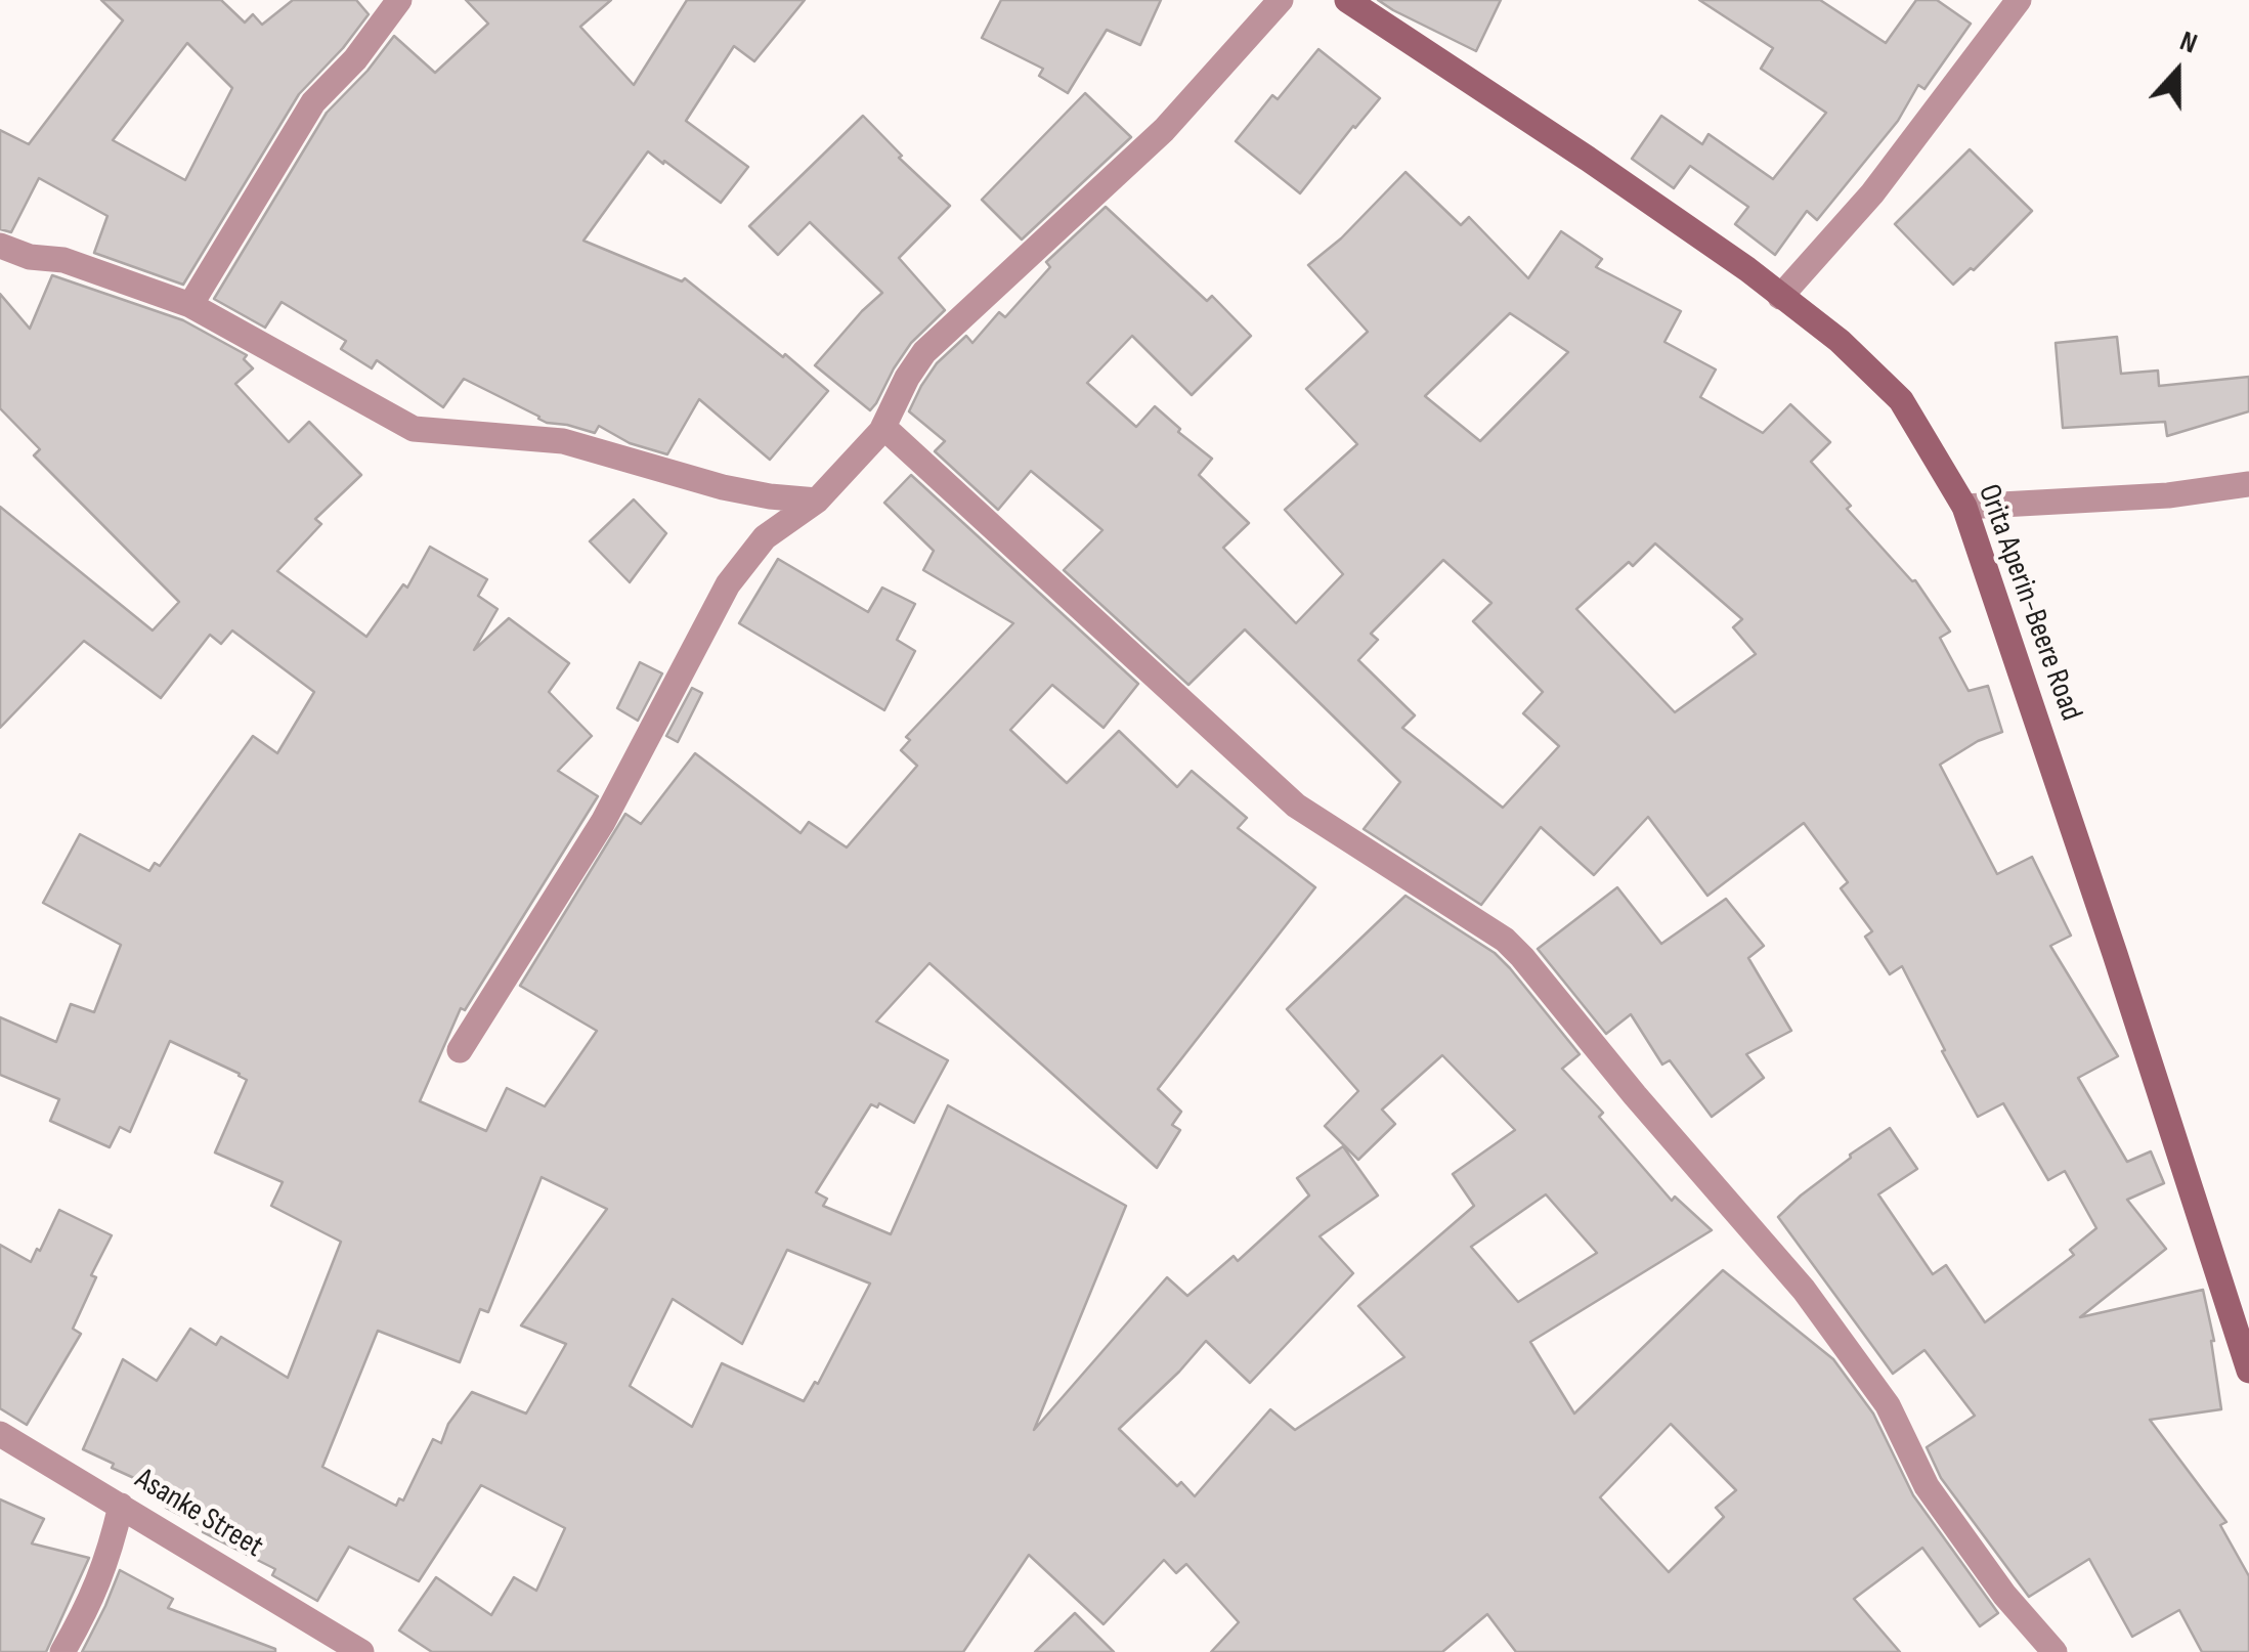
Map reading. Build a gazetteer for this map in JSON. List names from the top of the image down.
{
  "streets": {
    "main road": ["Orita Aperin-Beere Road"],
    "street": ["Asanke Street"]
  },
  "north": "top"
}
